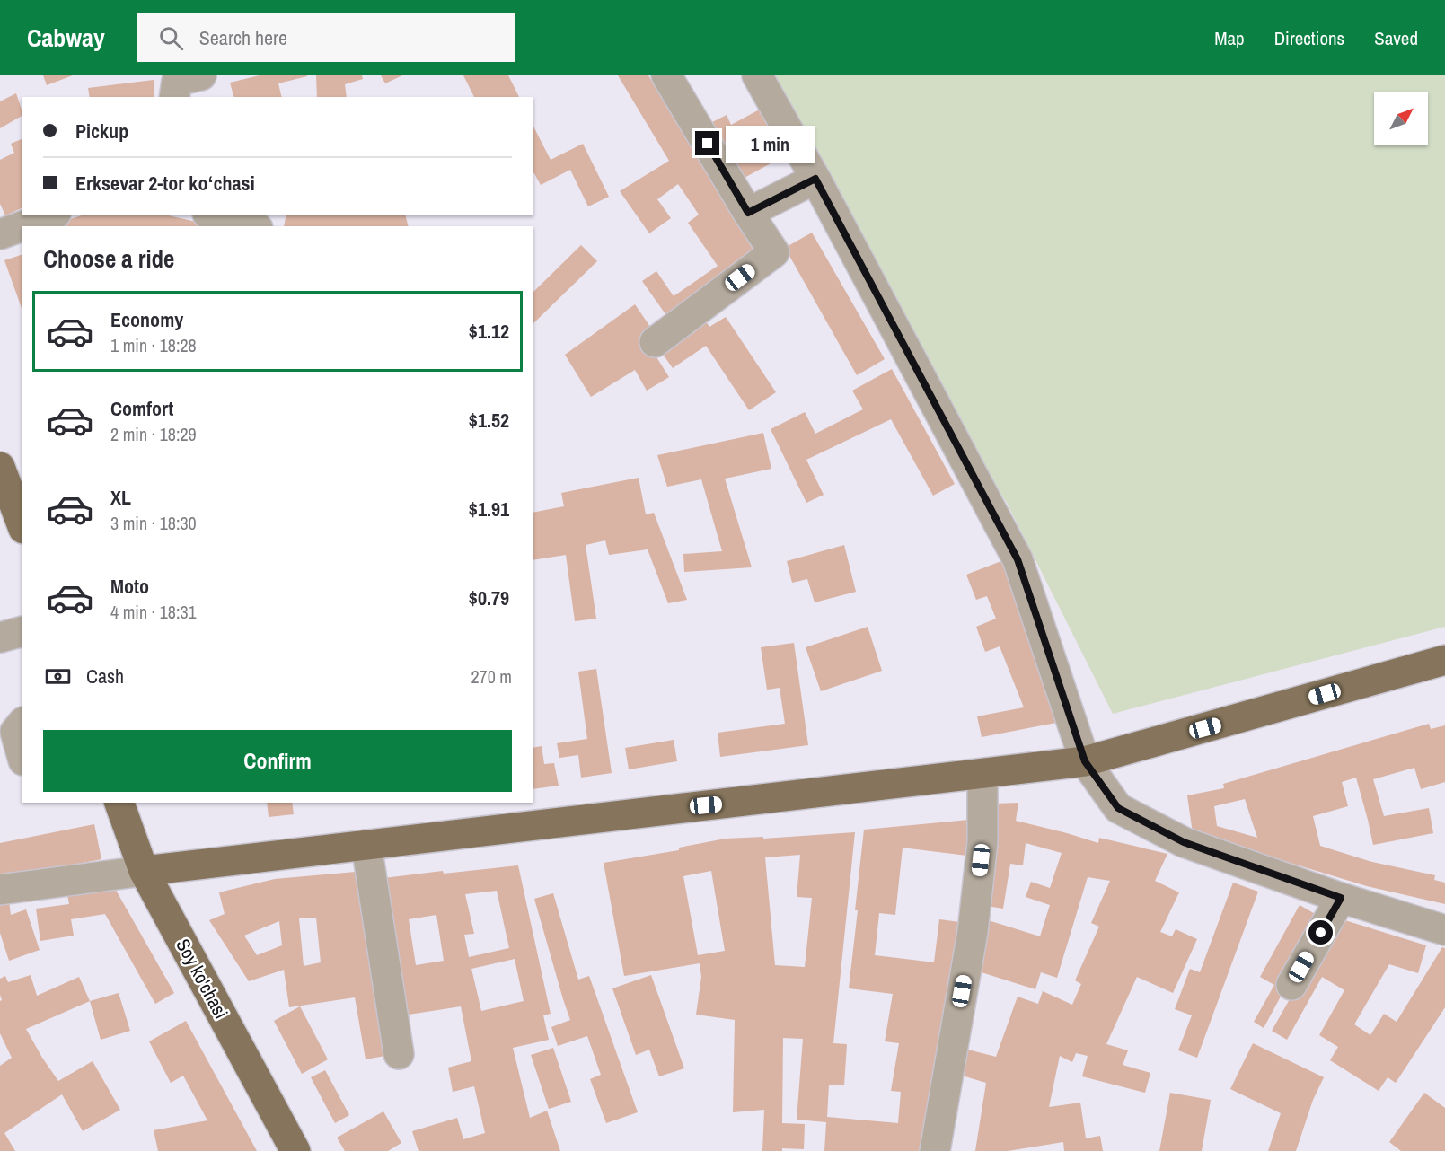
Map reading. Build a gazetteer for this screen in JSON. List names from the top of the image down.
{
  "streets": {
    "main road": ["Soy ko'chasi"]
  },
  "north": "top right",
  "page": {
    "header": "Cabway",
    "search": "Search here",
    "nav": ["Map", "Directions", "Saved"],
    "banner": ["Pickup", "Erksevar 2-tor koʻchasi"],
    "bubble": "1 min",
    "heading": "Choose a ride",
    "list": [
      {
        "name": "Economy",
        "note": "1 min · 18:28",
        "value": "$1.12"
      },
      {
        "name": "Comfort",
        "note": "2 min · 18:29",
        "value": "$1.52"
      },
      {
        "name": "XL",
        "note": "3 min · 18:30",
        "value": "$1.91"
      },
      {
        "name": "Moto",
        "note": "4 min · 18:31",
        "value": "$0.79"
      }
    ],
    "pay": ["Cash", "270 m"],
    "buttons": "Confirm"
  }
}
